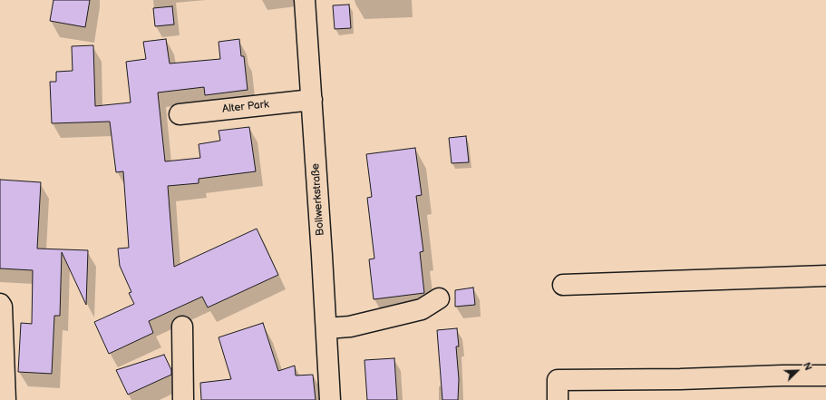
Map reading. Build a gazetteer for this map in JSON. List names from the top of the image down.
{
  "streets": {
    "street": ["Alter Park", "Bollwerkstraße"]
  },
  "crossings": [
    ["Alter Park", "Bollwerkstraße"]
  ],
  "north": "top right"
}
